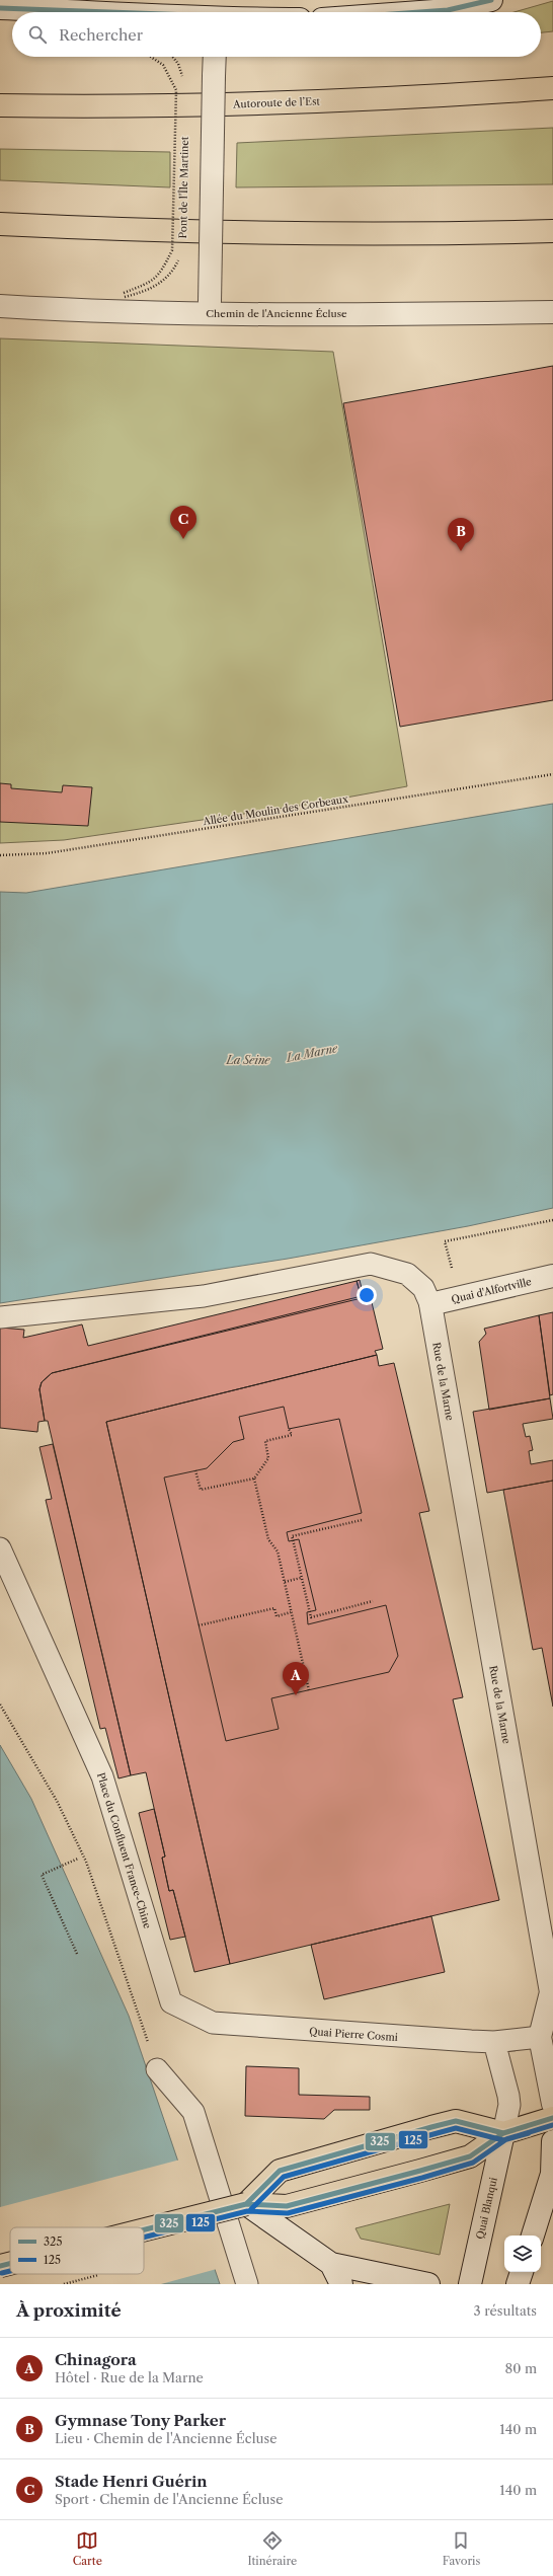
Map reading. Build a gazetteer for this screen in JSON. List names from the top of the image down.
{
  "streets": {
    "main road": ["Autoroute de l’Est"],
    "street": [
      "Chemin de l'Ancienne Écluse",
      "Quai d'Alfortville",
      "Rue de la Marne",
      "Quai Blanqui"
    ],
    "lane": ["Place du Confluent France-Chine", "Quai Pierre Cosmi"],
    "path": ["Allée du Moulin des Corbeaux"]
  },
  "crossings": [
    ["Quai d'Alfortville", "Rue de la Marne"],
    ["Rue de la Marne", "Quai Pierre Cosmi"],
    ["Place du Confluent France-Chine", "Quai Pierre Cosmi"]
  ],
  "water": ["La Marne", "La Seine"],
  "lines": ["transit line 325", "transit line 125"],
  "legend": ["325", "125"],
  "page": {
    "search": "Rechercher",
    "pins": ["C", "B", "A"],
    "heading": ["À proximité", "3 résultats"],
    "list": [
      {
        "mark": "A",
        "name": "Chinagora",
        "note": "Hôtel · Rue de la Marne",
        "value": "80 m"
      },
      {
        "mark": "B",
        "name": "Gymnase Tony Parker",
        "note": "Lieu · Chemin de l'Ancienne Écluse",
        "value": "140 m"
      },
      {
        "mark": "C",
        "name": "Stade Henri Guérin",
        "note": "Sport · Chemin de l'Ancienne Écluse",
        "value": "140 m"
      }
    ],
    "nav": ["Carte", "Itinéraire", "Favoris"]
  }
}
